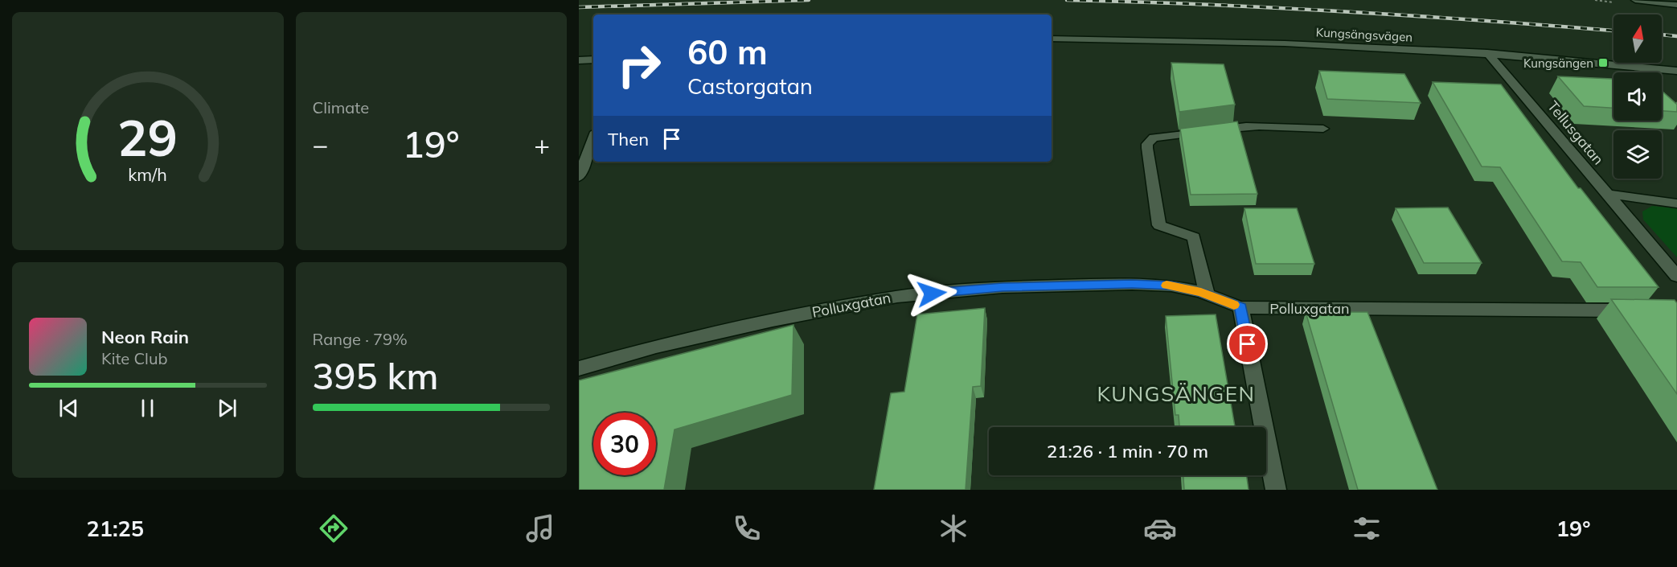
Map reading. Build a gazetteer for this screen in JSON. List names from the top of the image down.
{
  "streets": {
    "street": ["Kungsängsvägen", "Tellusgatan", "Polluxgatan"]
  },
  "crossings": [
    ["Kungsängsvägen", "Tellusgatan"]
  ],
  "districts": ["KUNGSÄNGEN"],
  "places": {
    "transit": ["Kungsängen"]
  },
  "north": "top",
  "page": {
    "tile": [
      "Climate",
      ["Range · 79%", "395 km"]
    ],
    "turn": ["60 m", "Castorgatan"],
    "then": "Then",
    "heat": ["−", "19°", "+"],
    "song": ["Neon Rain", "Kite Club"],
    "limit": "30",
    "trip": "21:26 · 1 min · 70 m",
    "tabs": ["21:25", "19°"],
    "gauge": ["29", "km/h"]
  }
}
